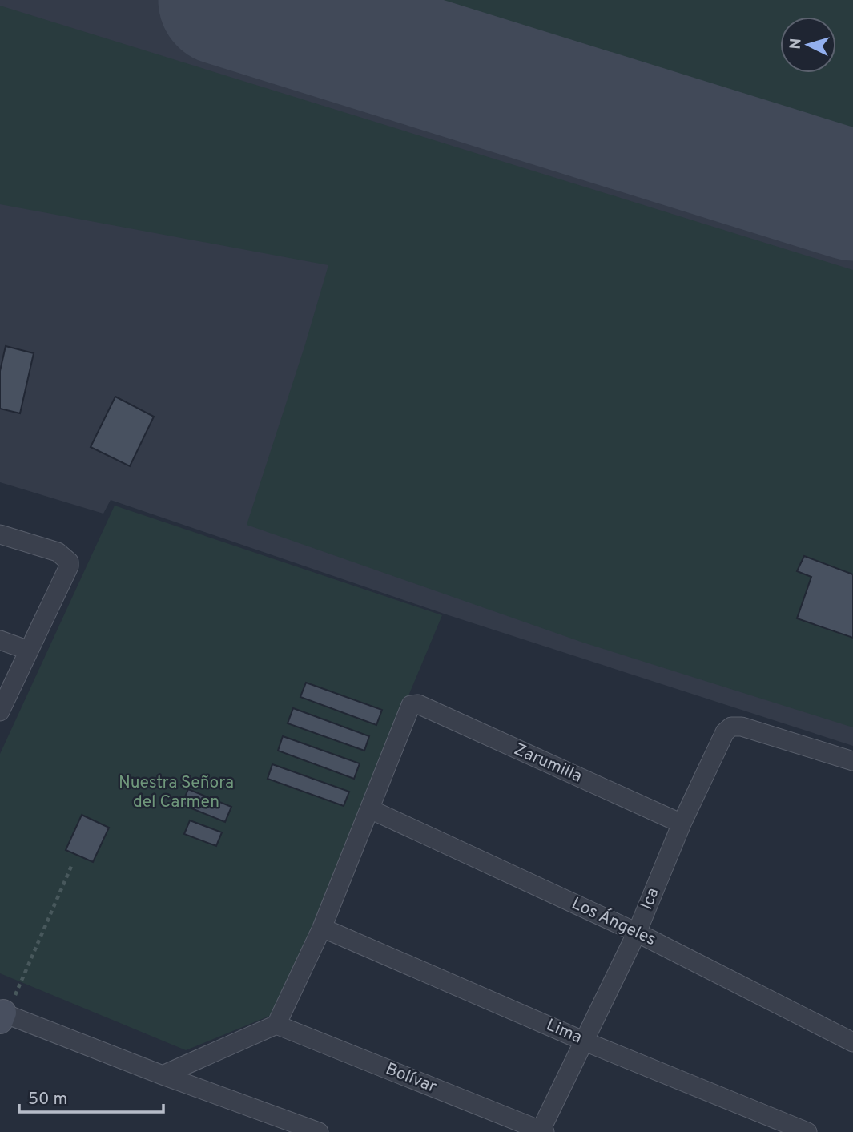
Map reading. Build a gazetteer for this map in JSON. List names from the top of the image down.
{
  "streets": {
    "street": [
      "Zarumilla",
      "Ica",
      "Los Ángeles",
      "Lima",
      "Bolívar"
    ]
  },
  "crossings": [
    ["Zarumilla", "Ica"],
    ["Zarumilla", "Los Ángeles"],
    ["Ica", "Los Ángeles"],
    ["Ica", "Lima"],
    ["Ica", "Bolívar"]
  ],
  "parks": ["Nuestra Señora del Carmen"],
  "scale_bar": "50 m",
  "north": "left"
}
